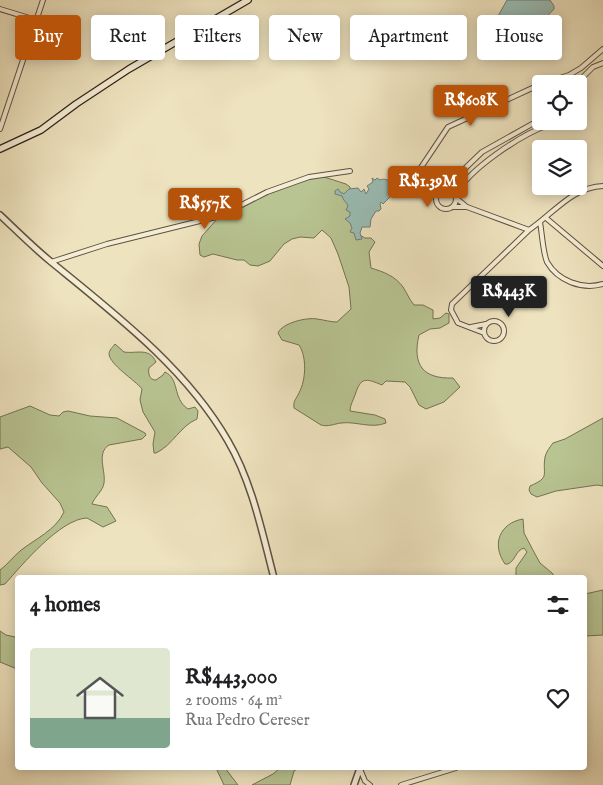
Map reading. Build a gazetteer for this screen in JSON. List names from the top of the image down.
{
  "page": {
    "chip": [
      "Buy",
      "Rent",
      "Filters",
      "New",
      "Apartment",
      "House"
    ],
    "price": [
      "R$608K",
      "R$1.39M",
      "R$557K",
      "R$443K"
    ],
    "heading": "4 homes",
    "list": [
      {
        "name": "R$443,000",
        "note": "2 rooms · 64 m² · Rua Pedro Cereser"
      }
    ]
  }
}
